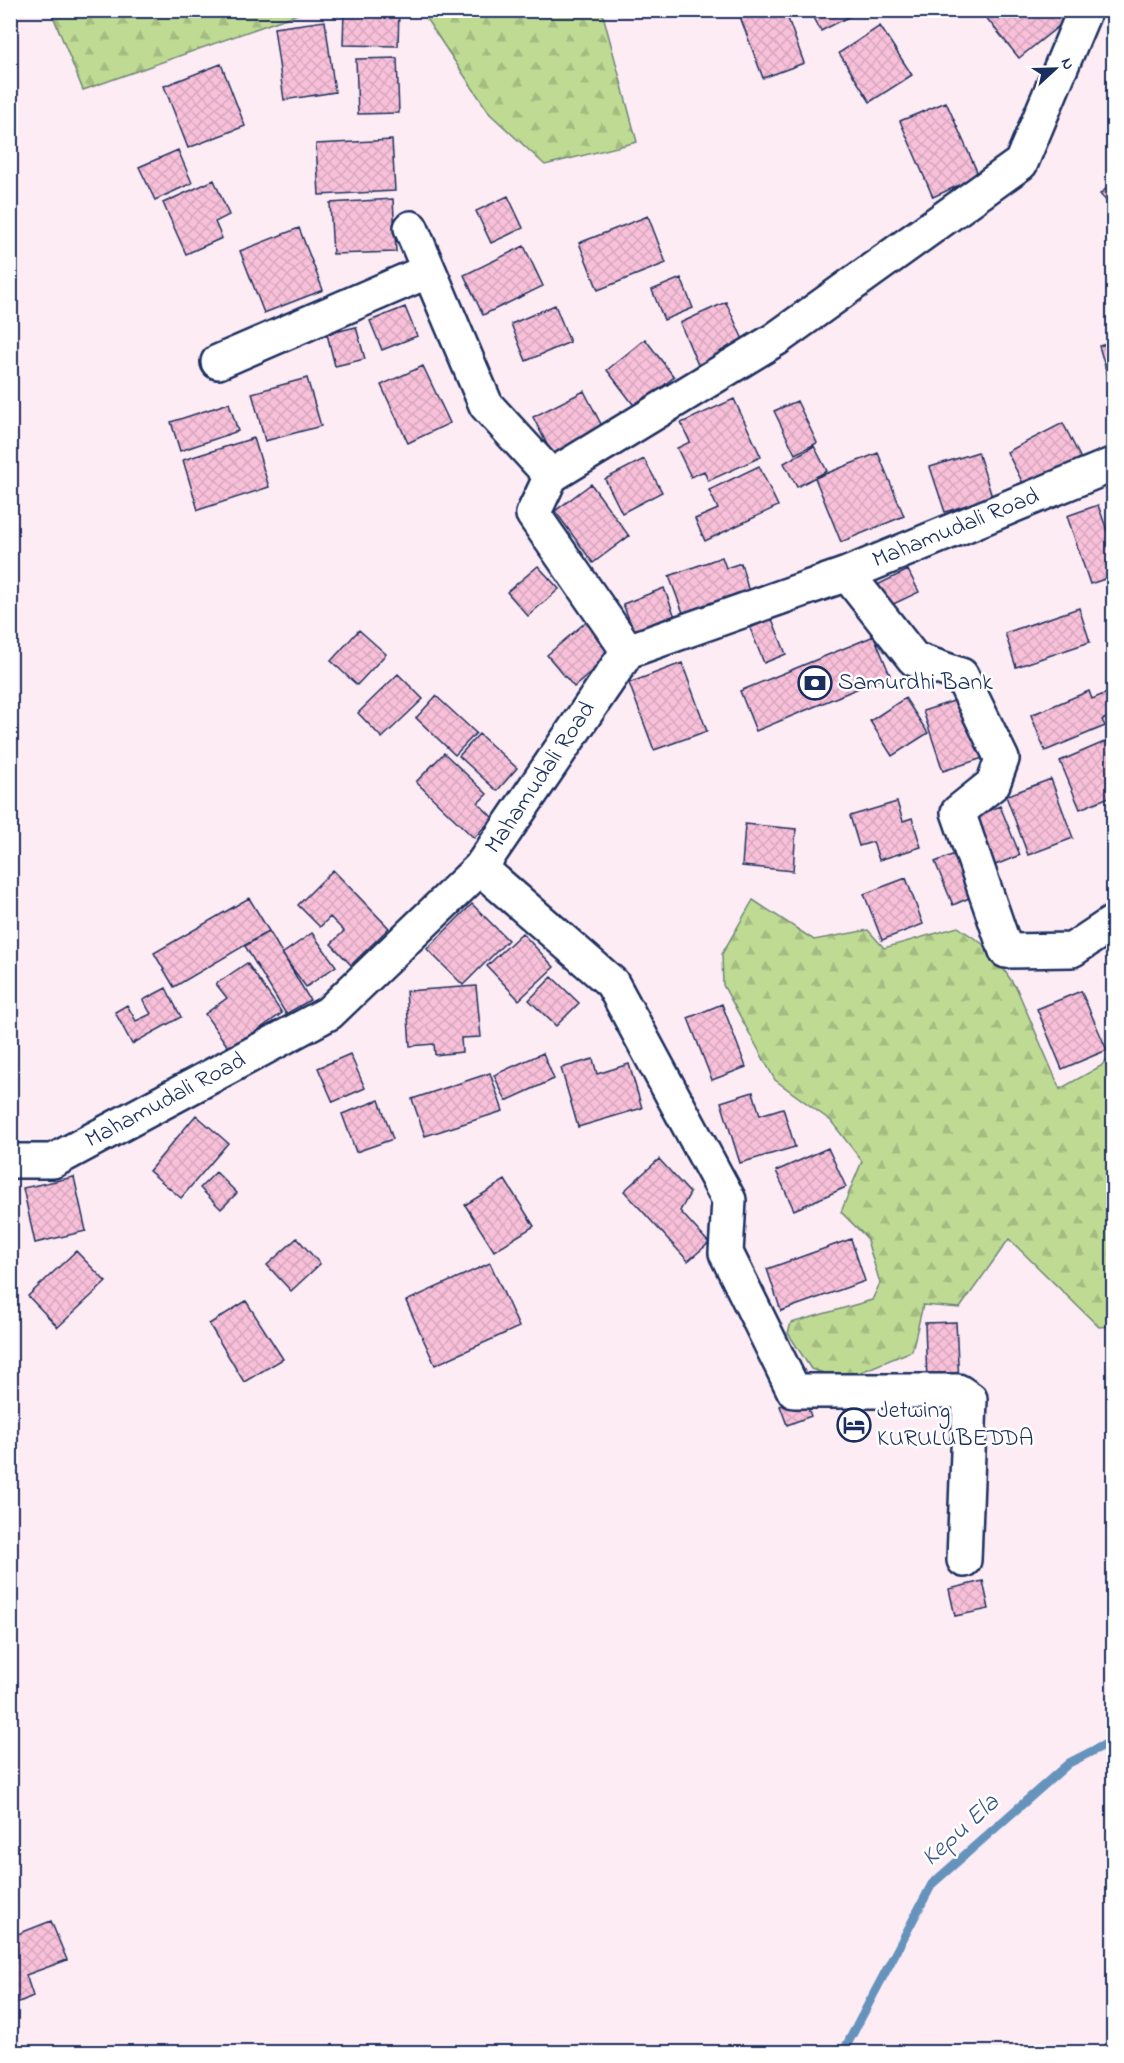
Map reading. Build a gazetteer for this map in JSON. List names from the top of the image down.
{
  "streets": {
    "street": ["Mahamudali Road"]
  },
  "water": ["Kepu Ela"],
  "places": {
    "bank": ["Samurdhi Bank"],
    "hotel": ["Jetwing KURULUBEDDA"]
  },
  "north": "right"
}
